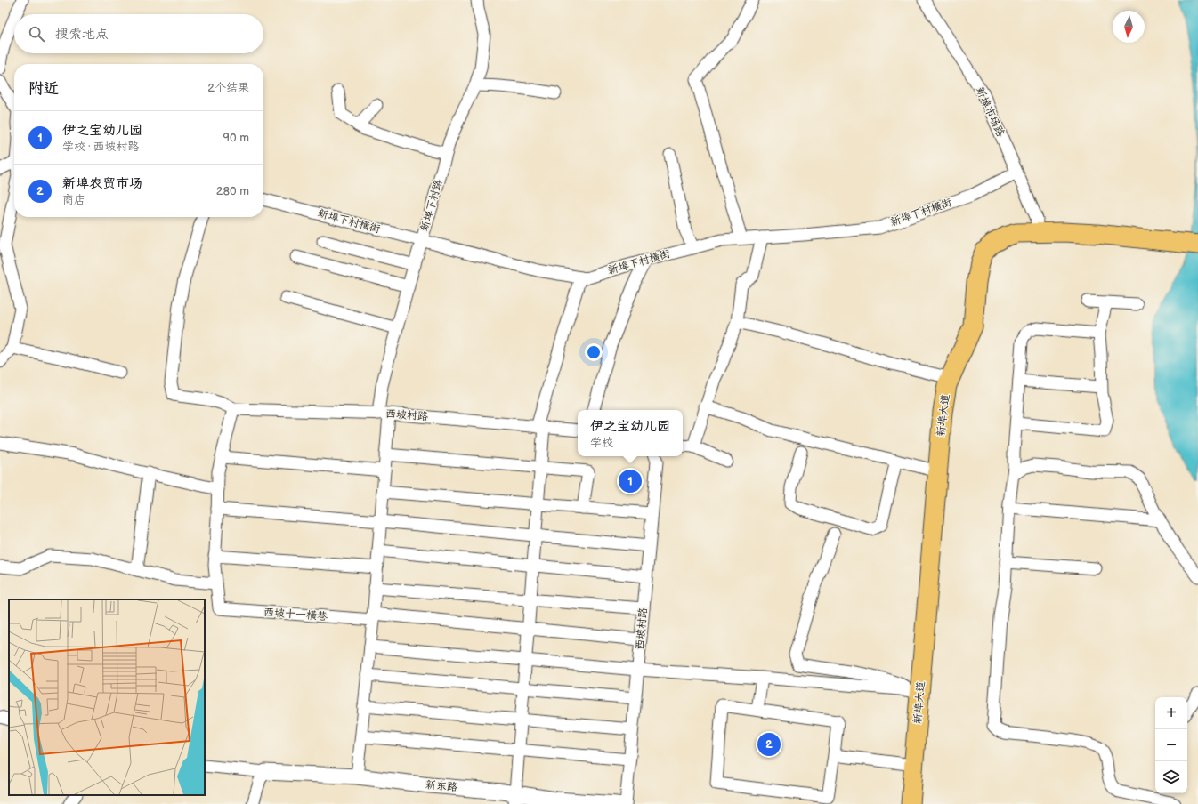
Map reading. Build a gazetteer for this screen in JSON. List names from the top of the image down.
{
  "streets": {
    "main road": ["新埠大道"],
    "street": [
      "新埠市场路",
      "新埠下村路",
      "新埠下村横街",
      "西坡村路",
      "西坡十一横巷",
      "新东路"
    ]
  },
  "crossings": [
    ["新埠市场路", "新埠下村横街"],
    ["新埠市场路", "新埠大道"],
    ["新埠下村路", "新埠下村横街"],
    ["新埠下村路", "西坡村路"],
    ["新埠下村路", "西坡十一横巷"],
    ["新埠下村路", "新东路"],
    ["西坡村路", "西坡十一横巷"]
  ],
  "north": "bottom",
  "page": {
    "search": "搜索地点",
    "heading": ["附近", "2个结果"],
    "list": [
      {
        "mark": "1",
        "name": "伊之宝幼儿园",
        "note": "学校 · 西坡村路",
        "value": "90 m"
      },
      {
        "mark": "2",
        "name": "新埠农贸市场",
        "note": "商店",
        "value": "280 m"
      }
    ],
    "popup": ["伊之宝幼儿园", "学校"],
    "pins": ["1", "2"],
    "map_buttons": ["+", "−"]
  }
}
